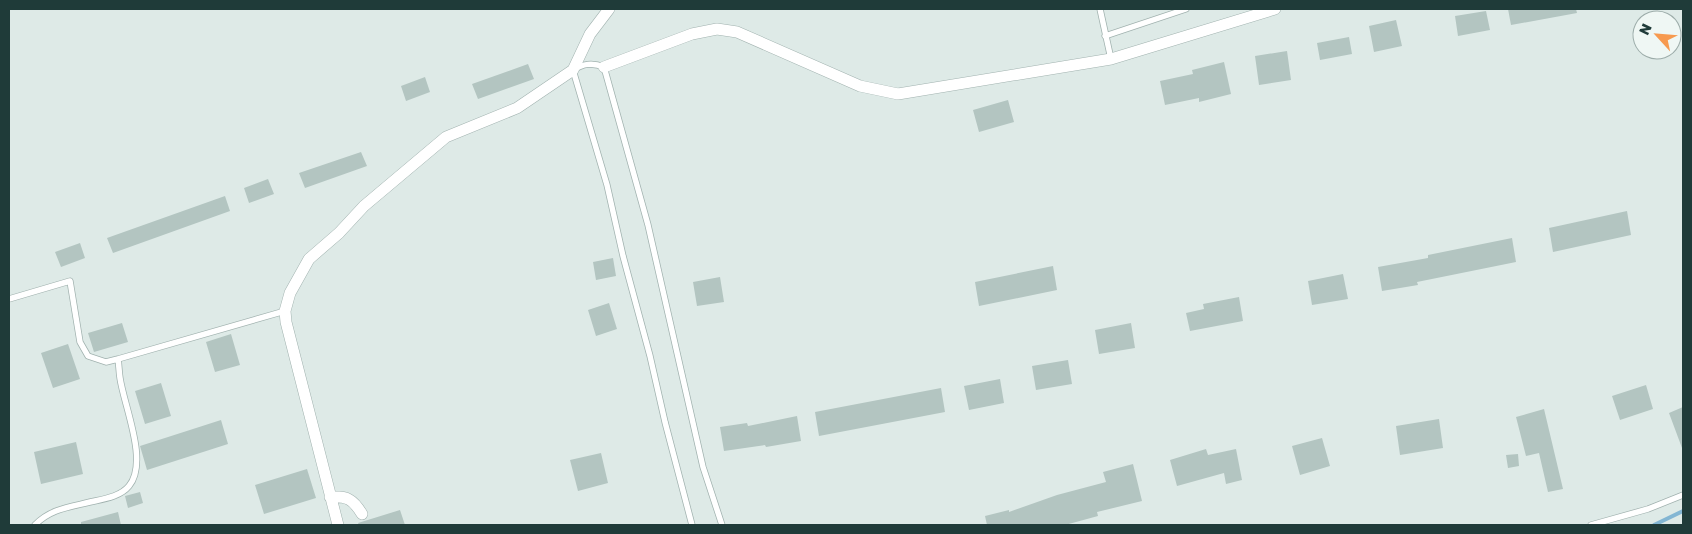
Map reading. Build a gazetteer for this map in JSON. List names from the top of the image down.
{
  "north": "top left"
}
